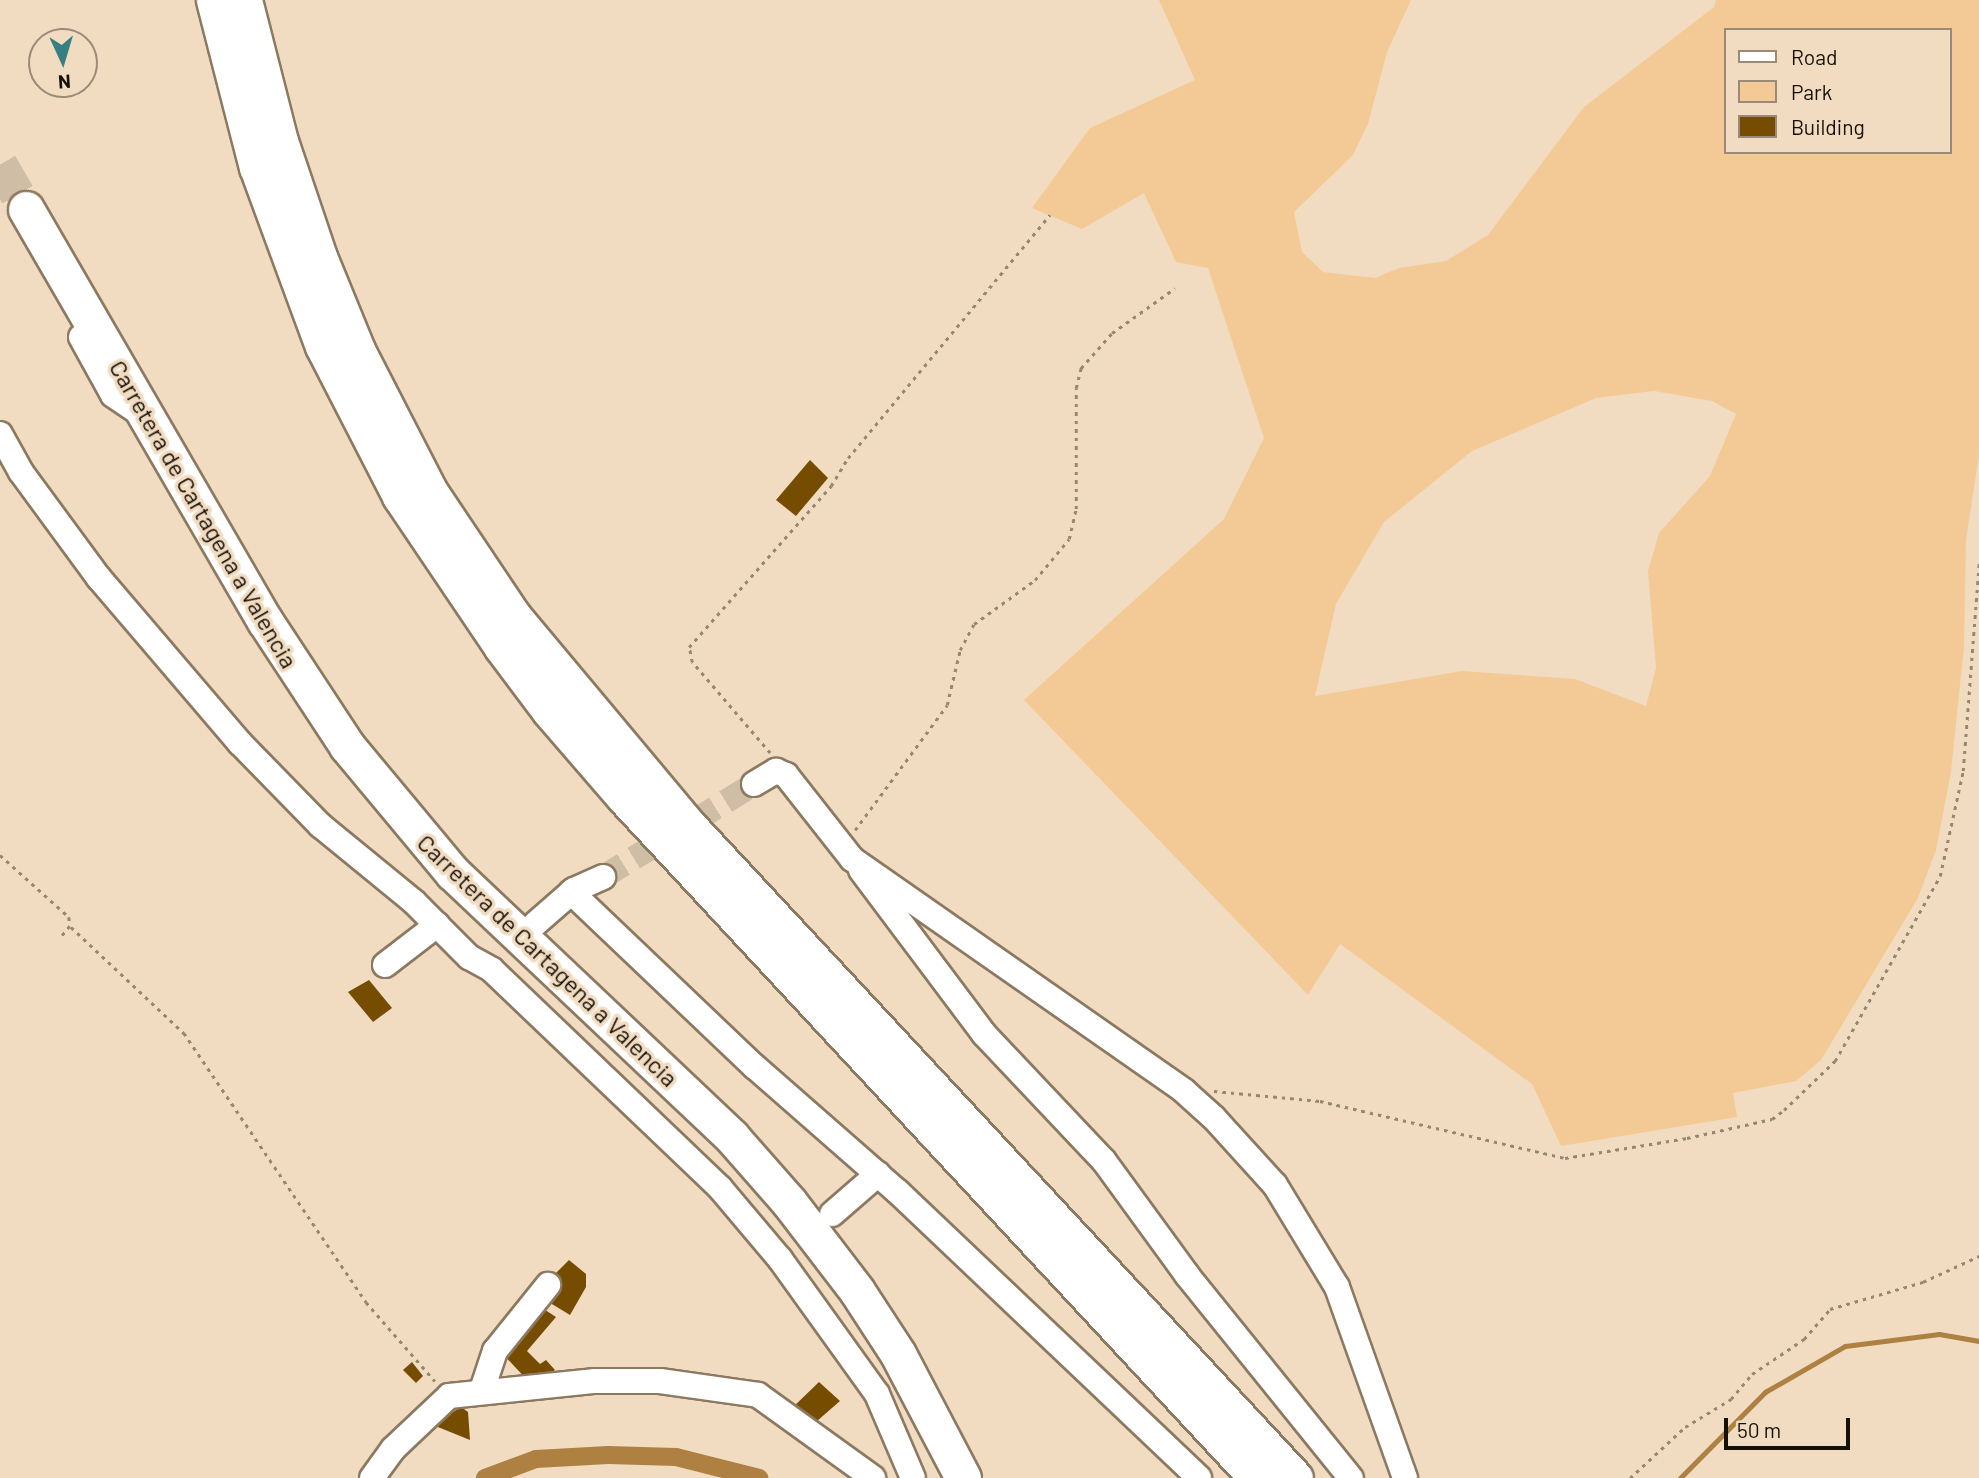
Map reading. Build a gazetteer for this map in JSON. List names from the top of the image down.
{
  "streets": {
    "highway": ["Carretera de Cartagena a Valencia"]
  },
  "legend": ["Road", "Park", "Building"],
  "scale_bar": "50 m",
  "north": "bottom"
}
